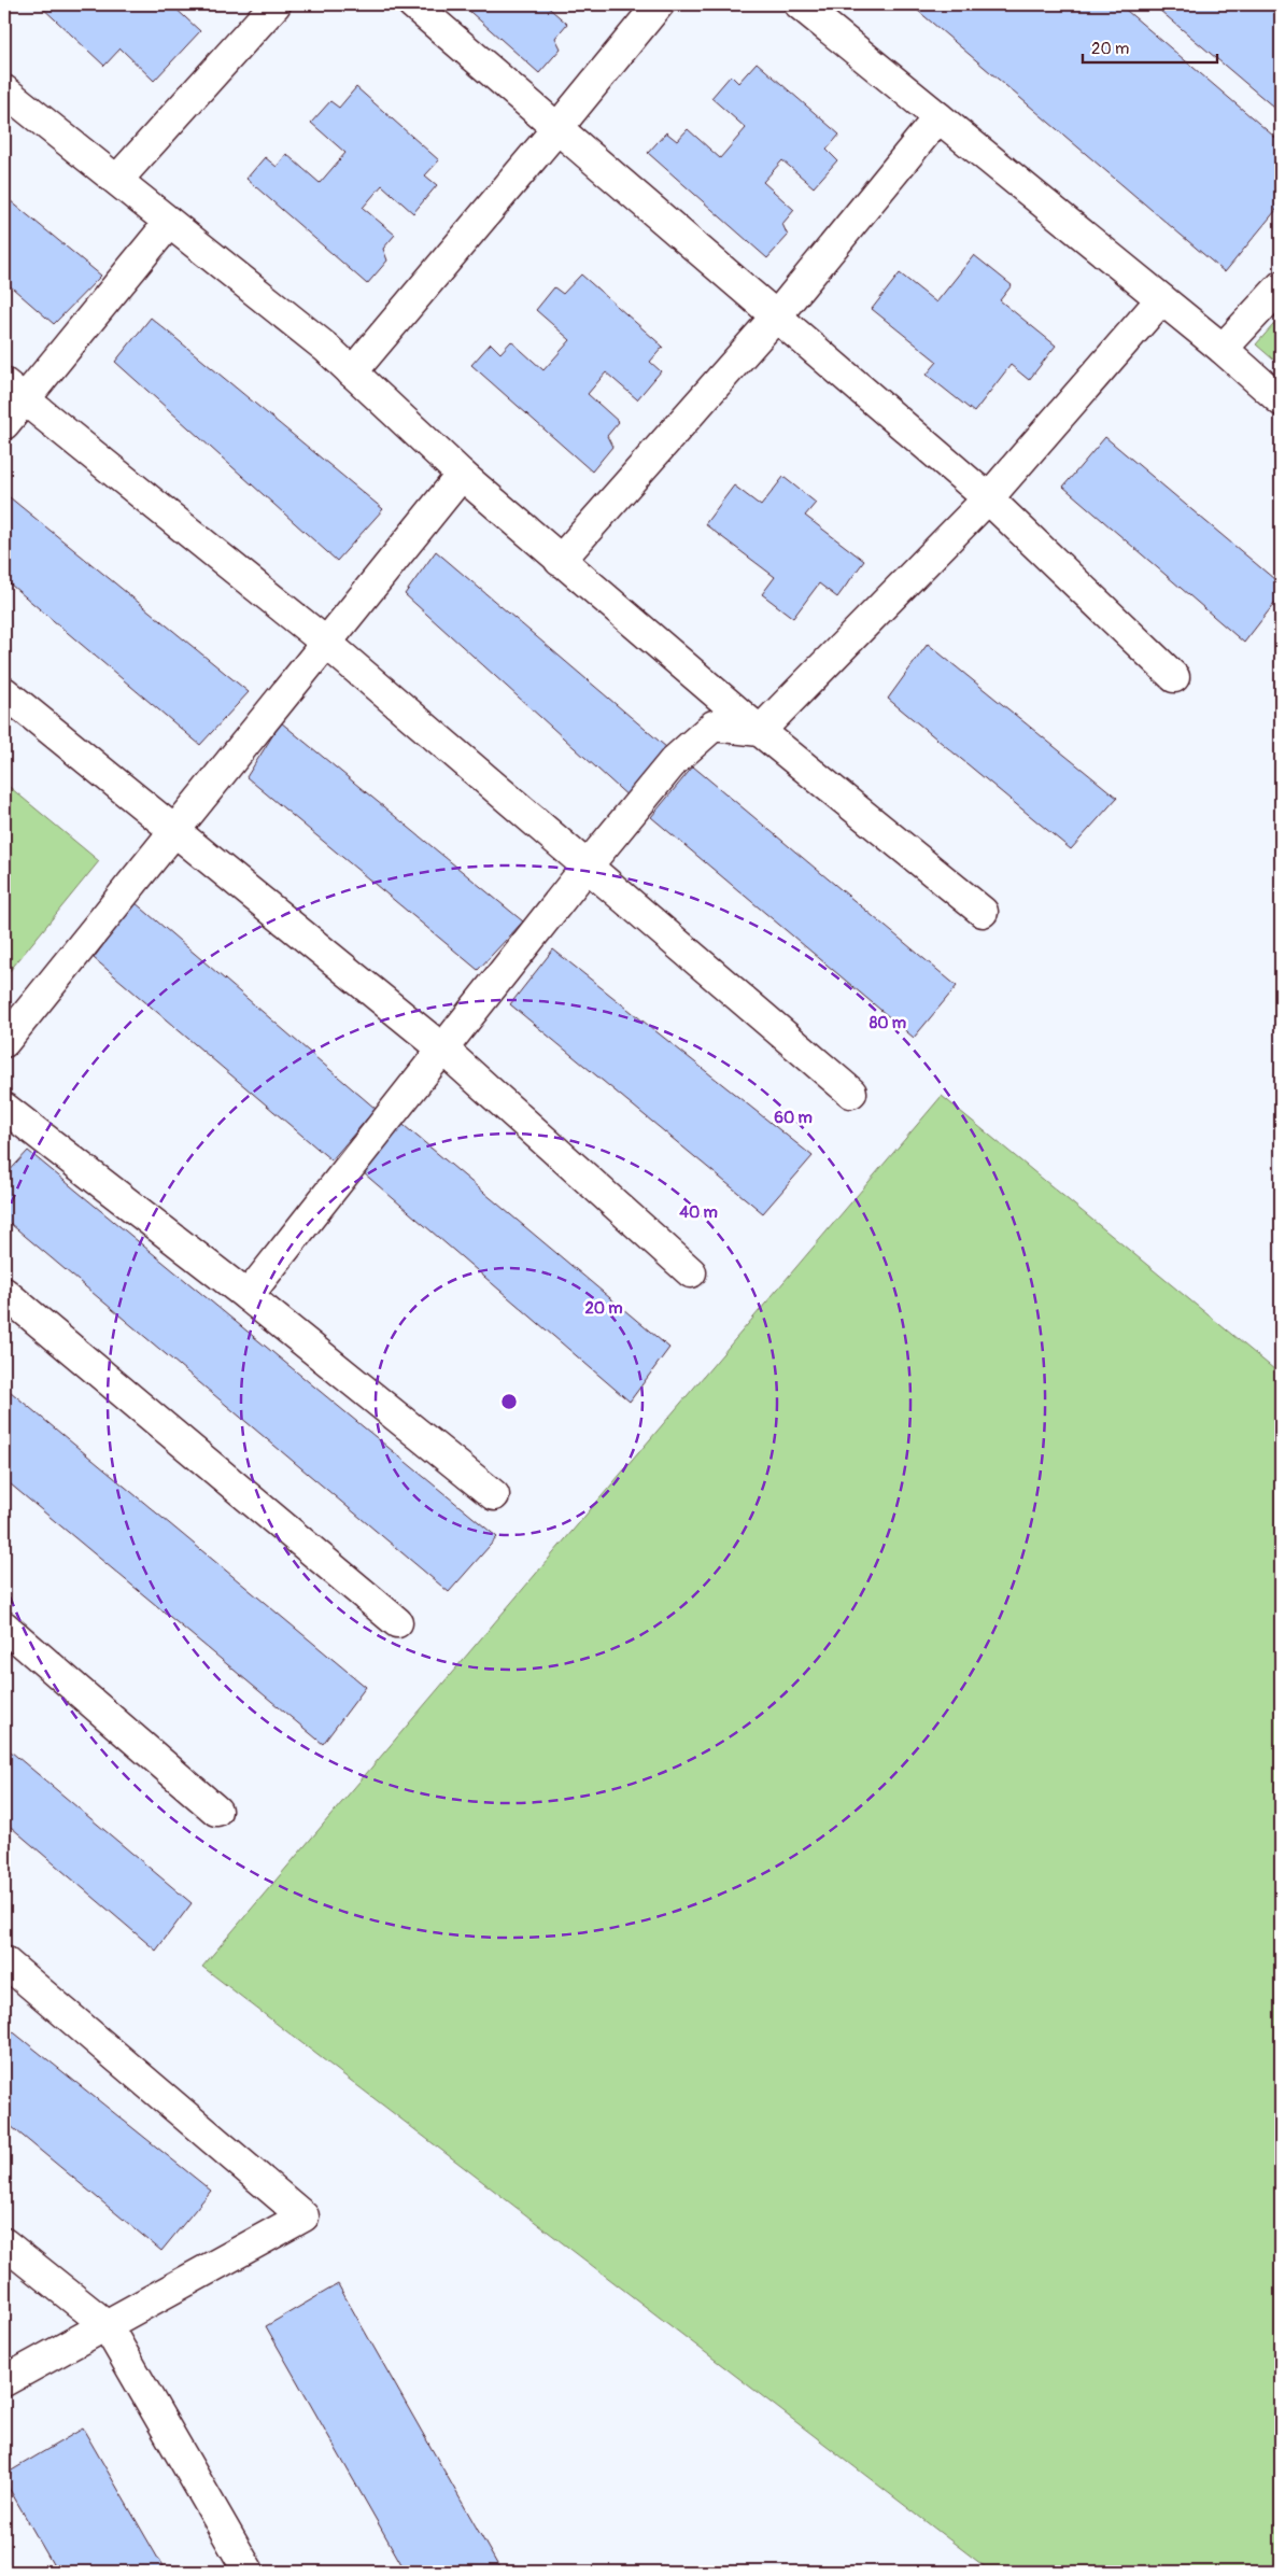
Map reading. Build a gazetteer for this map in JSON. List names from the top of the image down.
{
  "scale_bar": "20 m",
  "rings": [
    "80 m",
    "60 m",
    "40 m",
    "20 m"
  ]
}
